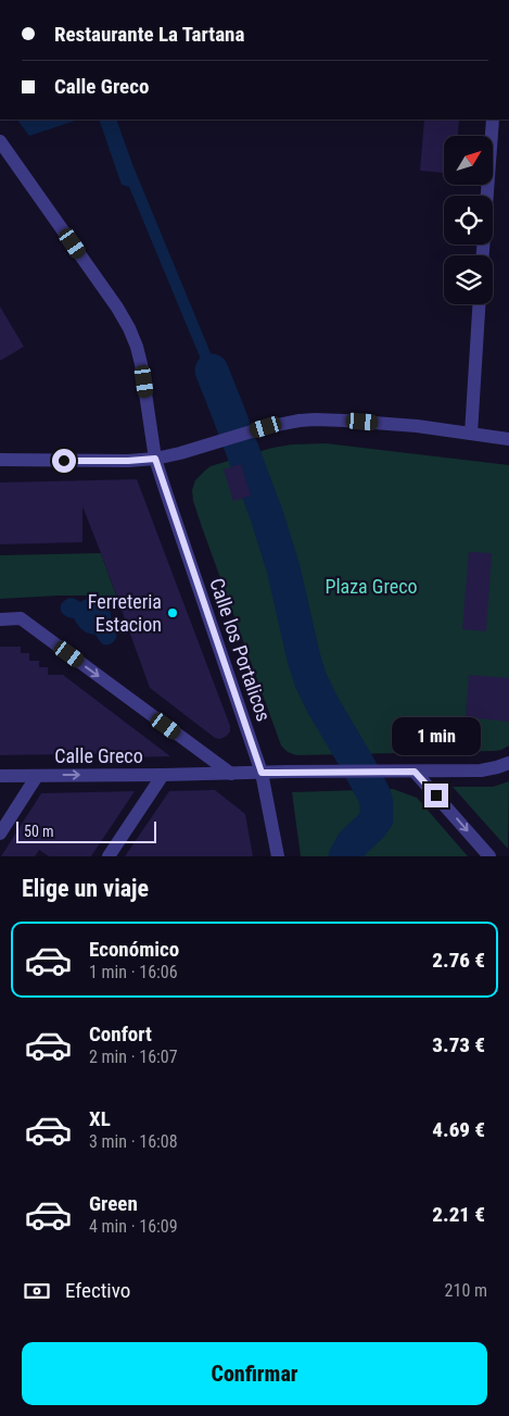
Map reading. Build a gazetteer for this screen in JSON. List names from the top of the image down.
{
  "streets": {
    "street": ["Calle los Portalicos", "Calle Greco"]
  },
  "crossings": [
    ["Calle los Portalicos", "Calle Greco"]
  ],
  "one_way": ["Calle Greco"],
  "parks": ["Plaza Greco"],
  "places": ["Ferreteria Estacion"],
  "scale_bar": "50 m",
  "north": "top right",
  "page": {
    "banner": ["Restaurante La Tartana", "Calle Greco"],
    "bubble": "1 min",
    "scale": "50 m",
    "heading": "Elige un viaje",
    "list": [
      {
        "name": "Económico",
        "note": "1 min · 16:06",
        "value": "2.76 €"
      },
      {
        "name": "Confort",
        "note": "2 min · 16:07",
        "value": "3.73 €"
      },
      {
        "name": "XL",
        "note": "3 min · 16:08",
        "value": "4.69 €"
      },
      {
        "name": "Green",
        "note": "4 min · 16:09",
        "value": "2.21 €"
      }
    ],
    "pay": ["Efectivo", "210 m"],
    "buttons": "Confirmar"
  }
}
